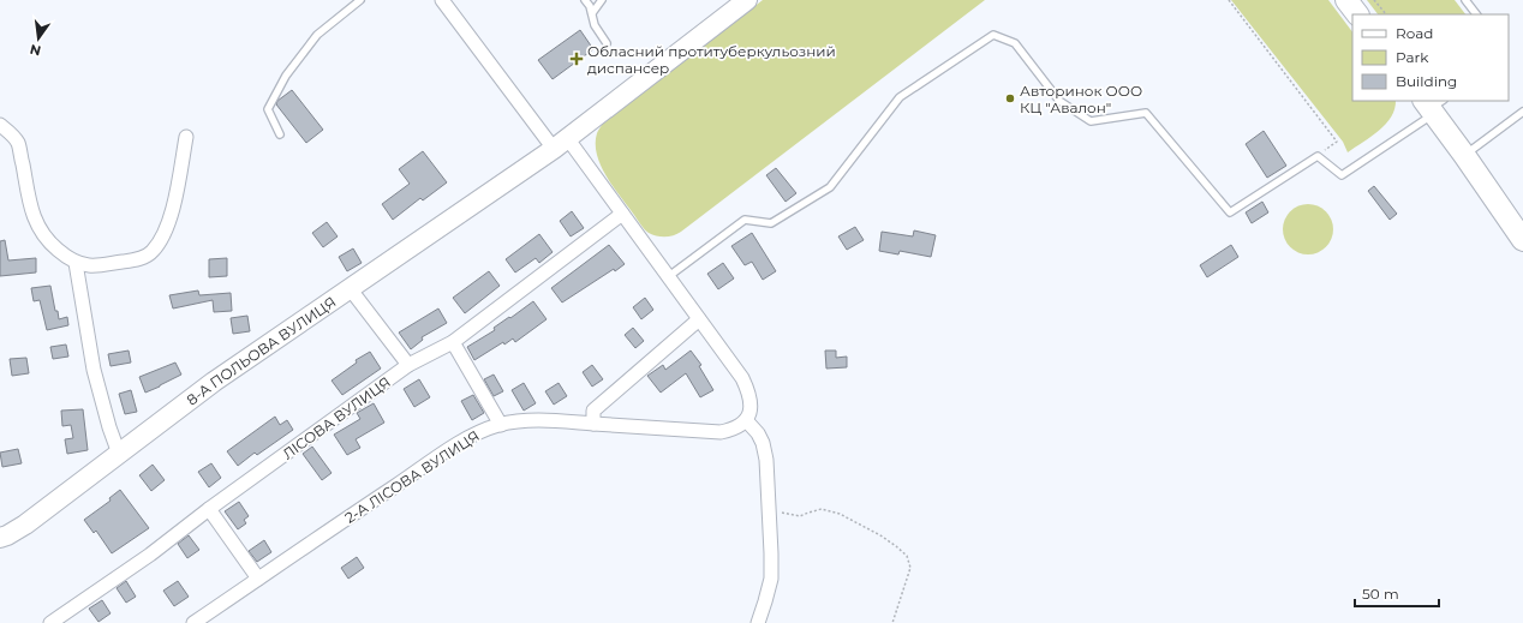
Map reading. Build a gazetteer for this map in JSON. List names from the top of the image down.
{
  "streets": {
    "street": ["8-А ПОЛЬОВА ВУЛИЦЯ", "ЛІСОВА ВУЛИЦЯ", "2-А ЛІСОВА ВУЛИЦЯ"]
  },
  "places": {
    "health": ["Обласний протитуберкульозний диспансер"],
    "other": ["Авторинок ООО КЦ \"Авалон\""]
  },
  "legend": ["Road", "Park", "Building"],
  "scale_bar": "50 m",
  "north": "bottom"
}
